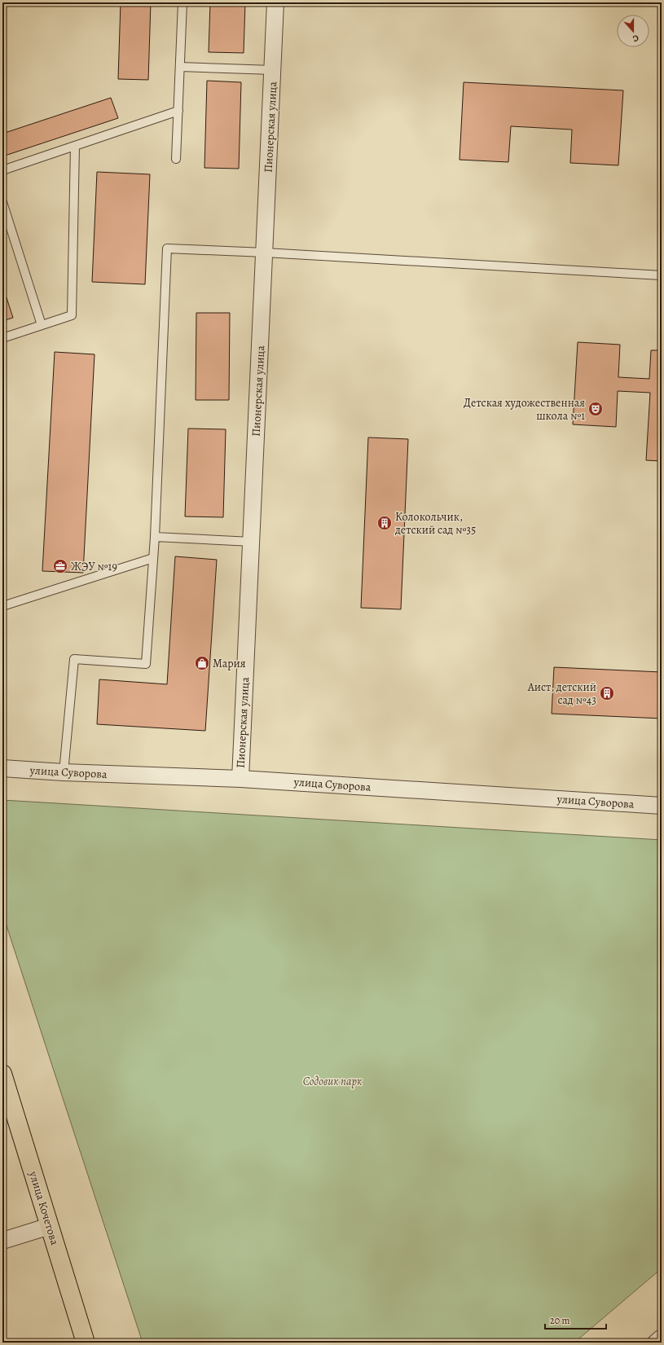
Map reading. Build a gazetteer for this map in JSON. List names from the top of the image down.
{
  "streets": {
    "main road": ["улица Кочетова"],
    "street": ["Пионерская улица", "улица Суворова"]
  },
  "crossings": [
    ["Пионерская улица", "улица Суворова"]
  ],
  "parks": ["Содовик парк"],
  "places": {
    "theatre": ["Детская художественная школа №1"],
    "building": ["Колокольчик, детский сад №35", "Аист, детский сад №43"],
    "office": ["ЖЭУ №19"],
    "shop": ["Мария"]
  },
  "scale_bar": "20 m",
  "north": "bottom"
}
